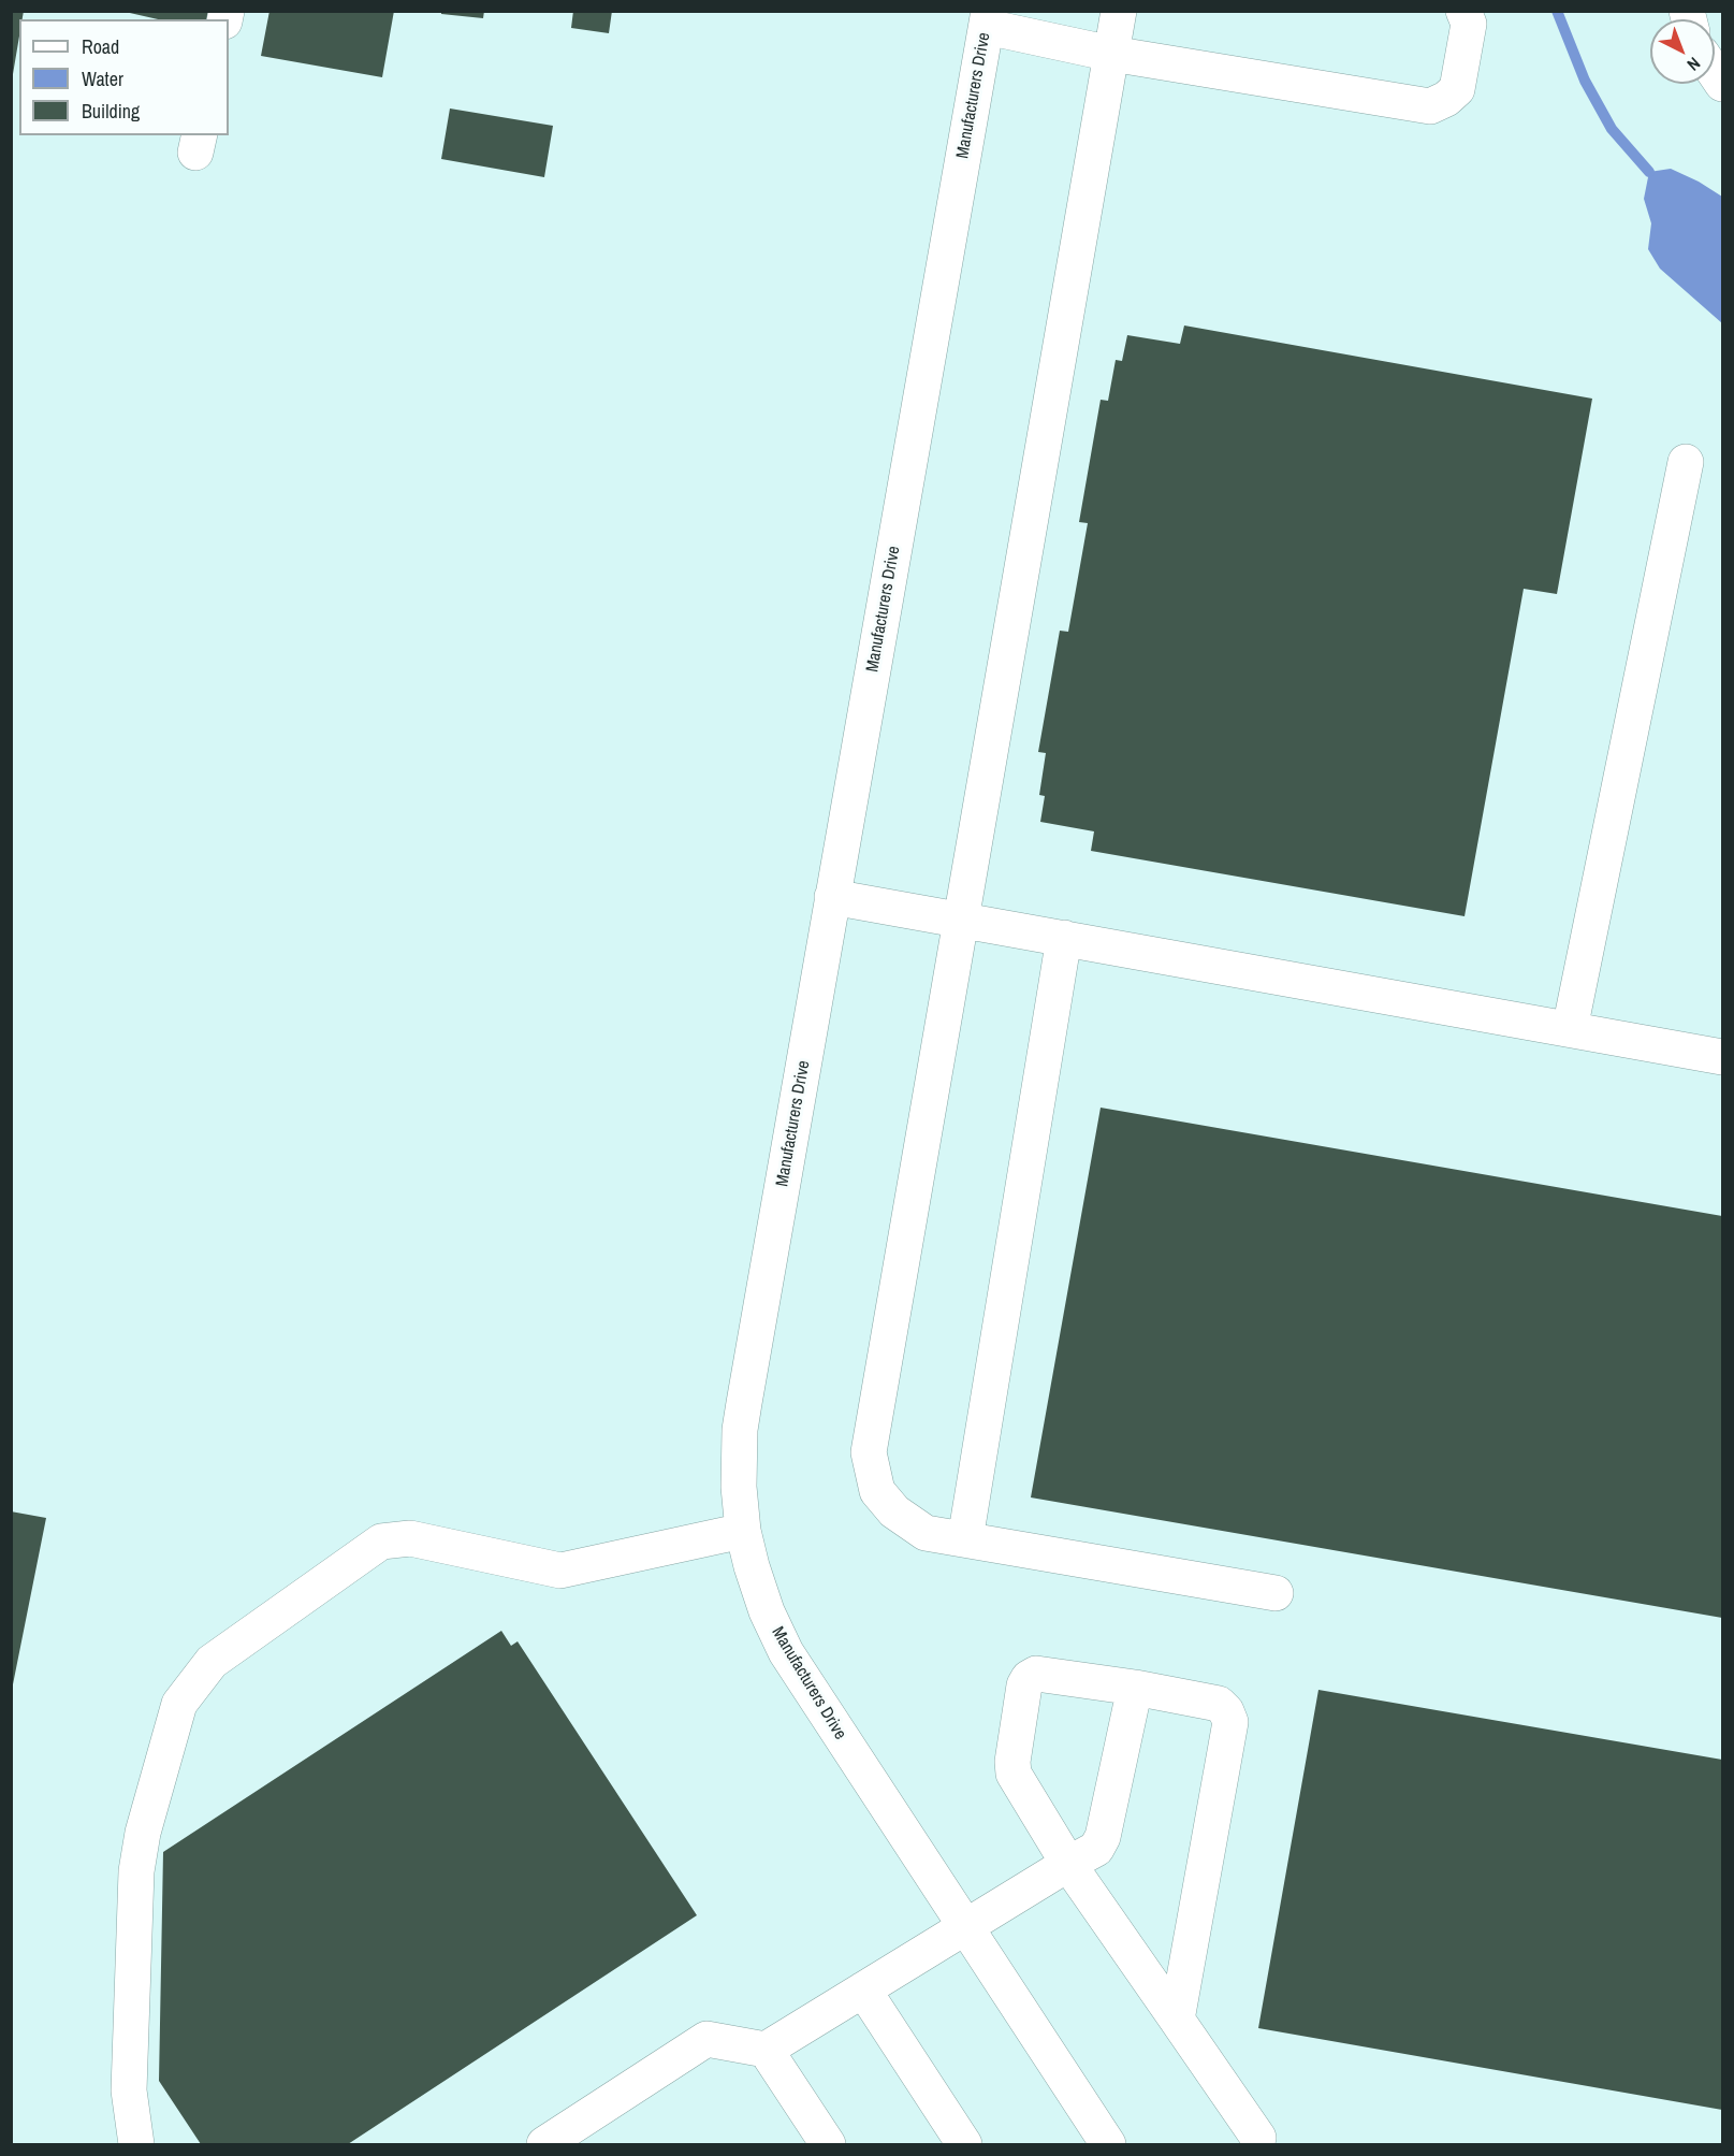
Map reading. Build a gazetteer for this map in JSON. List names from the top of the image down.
{
  "streets": {
    "street": ["Manufacturers Drive"]
  },
  "legend": ["Road", "Water", "Building"],
  "north": "bottom right"
}
